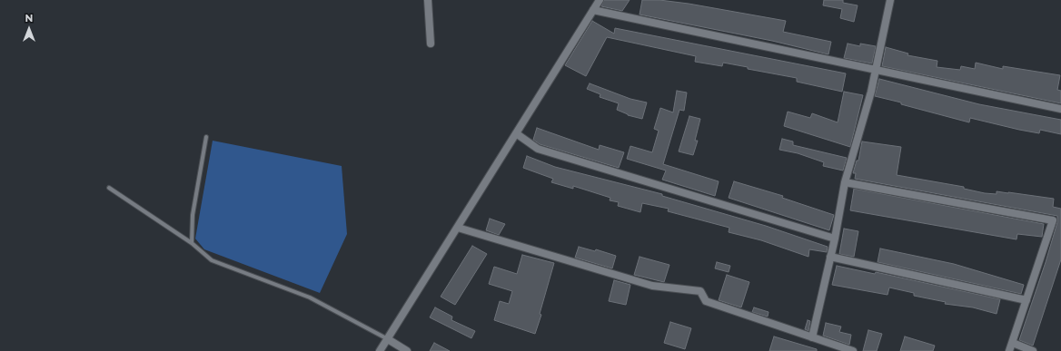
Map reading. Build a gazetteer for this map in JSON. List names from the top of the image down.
{
  "north": "top"
}
